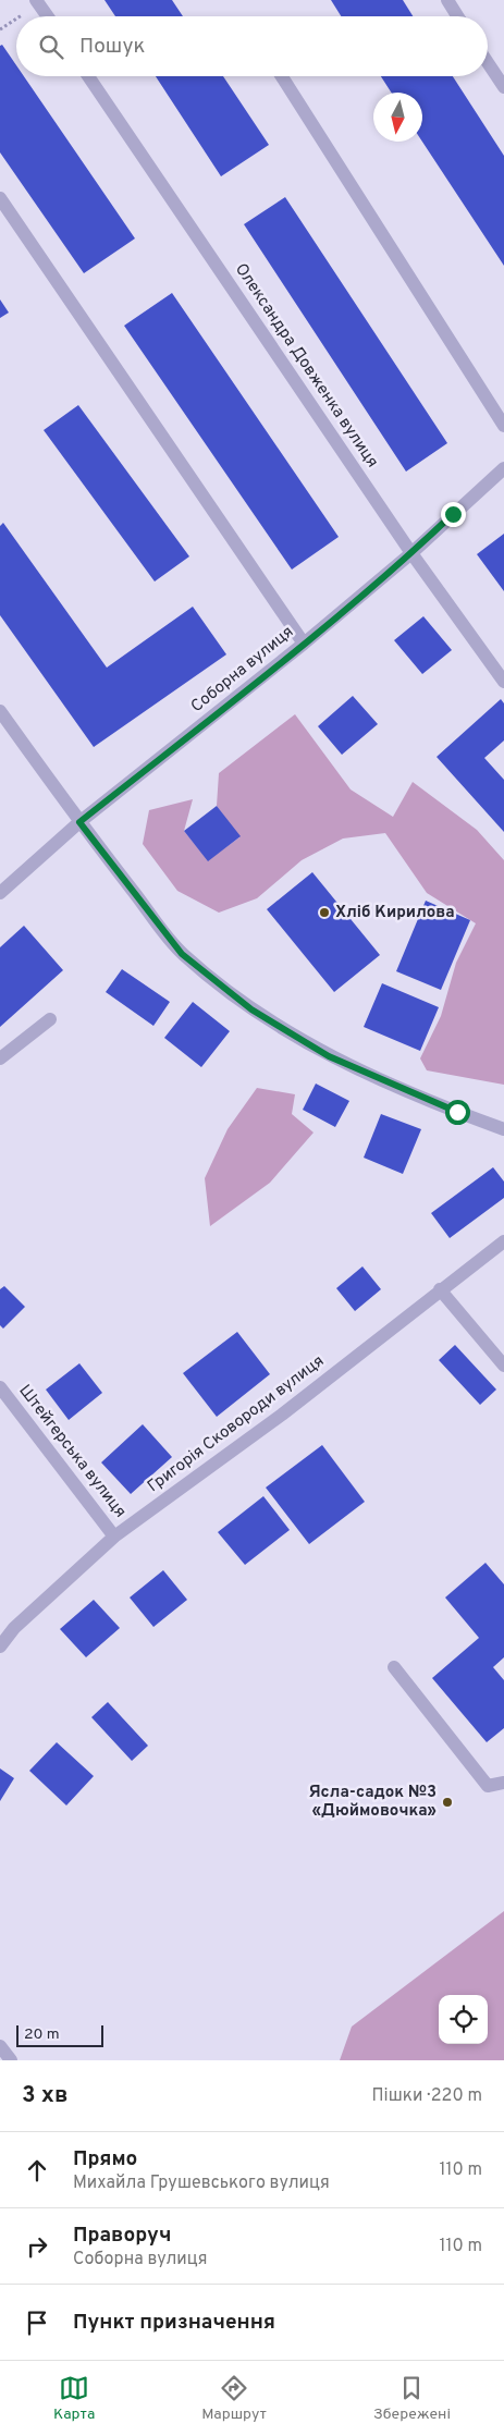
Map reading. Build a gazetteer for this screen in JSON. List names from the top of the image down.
{
  "streets": {
    "street": [
      "Олександра Довженка вулиця",
      "Соборна вулиця",
      "Григорія Сковороди вулиця",
      "Штейгерська вулиця"
    ]
  },
  "crossings": [
    ["Олександра Довженка вулиця", "Соборна вулиця"],
    ["Григорія Сковороди вулиця", "Штейгерська вулиця"]
  ],
  "places": ["Хліб Кирилова", "Ясла-садок №3 «Дюймовочка»"],
  "scale_bar": "20 m",
  "north": "bottom",
  "page": {
    "search": "Пошук",
    "scale": "20 m",
    "heading": ["3 хв", "Пішки · 220 m"],
    "list": [
      ["Прямо", "Михайла Грушевського вулиця", "110 m"],
      ["Праворуч", "Соборна вулиця", "110 m"],
      "Пункт призначення"
    ],
    "nav": ["Карта", "Маршрут", "Збережені"]
  }
}
